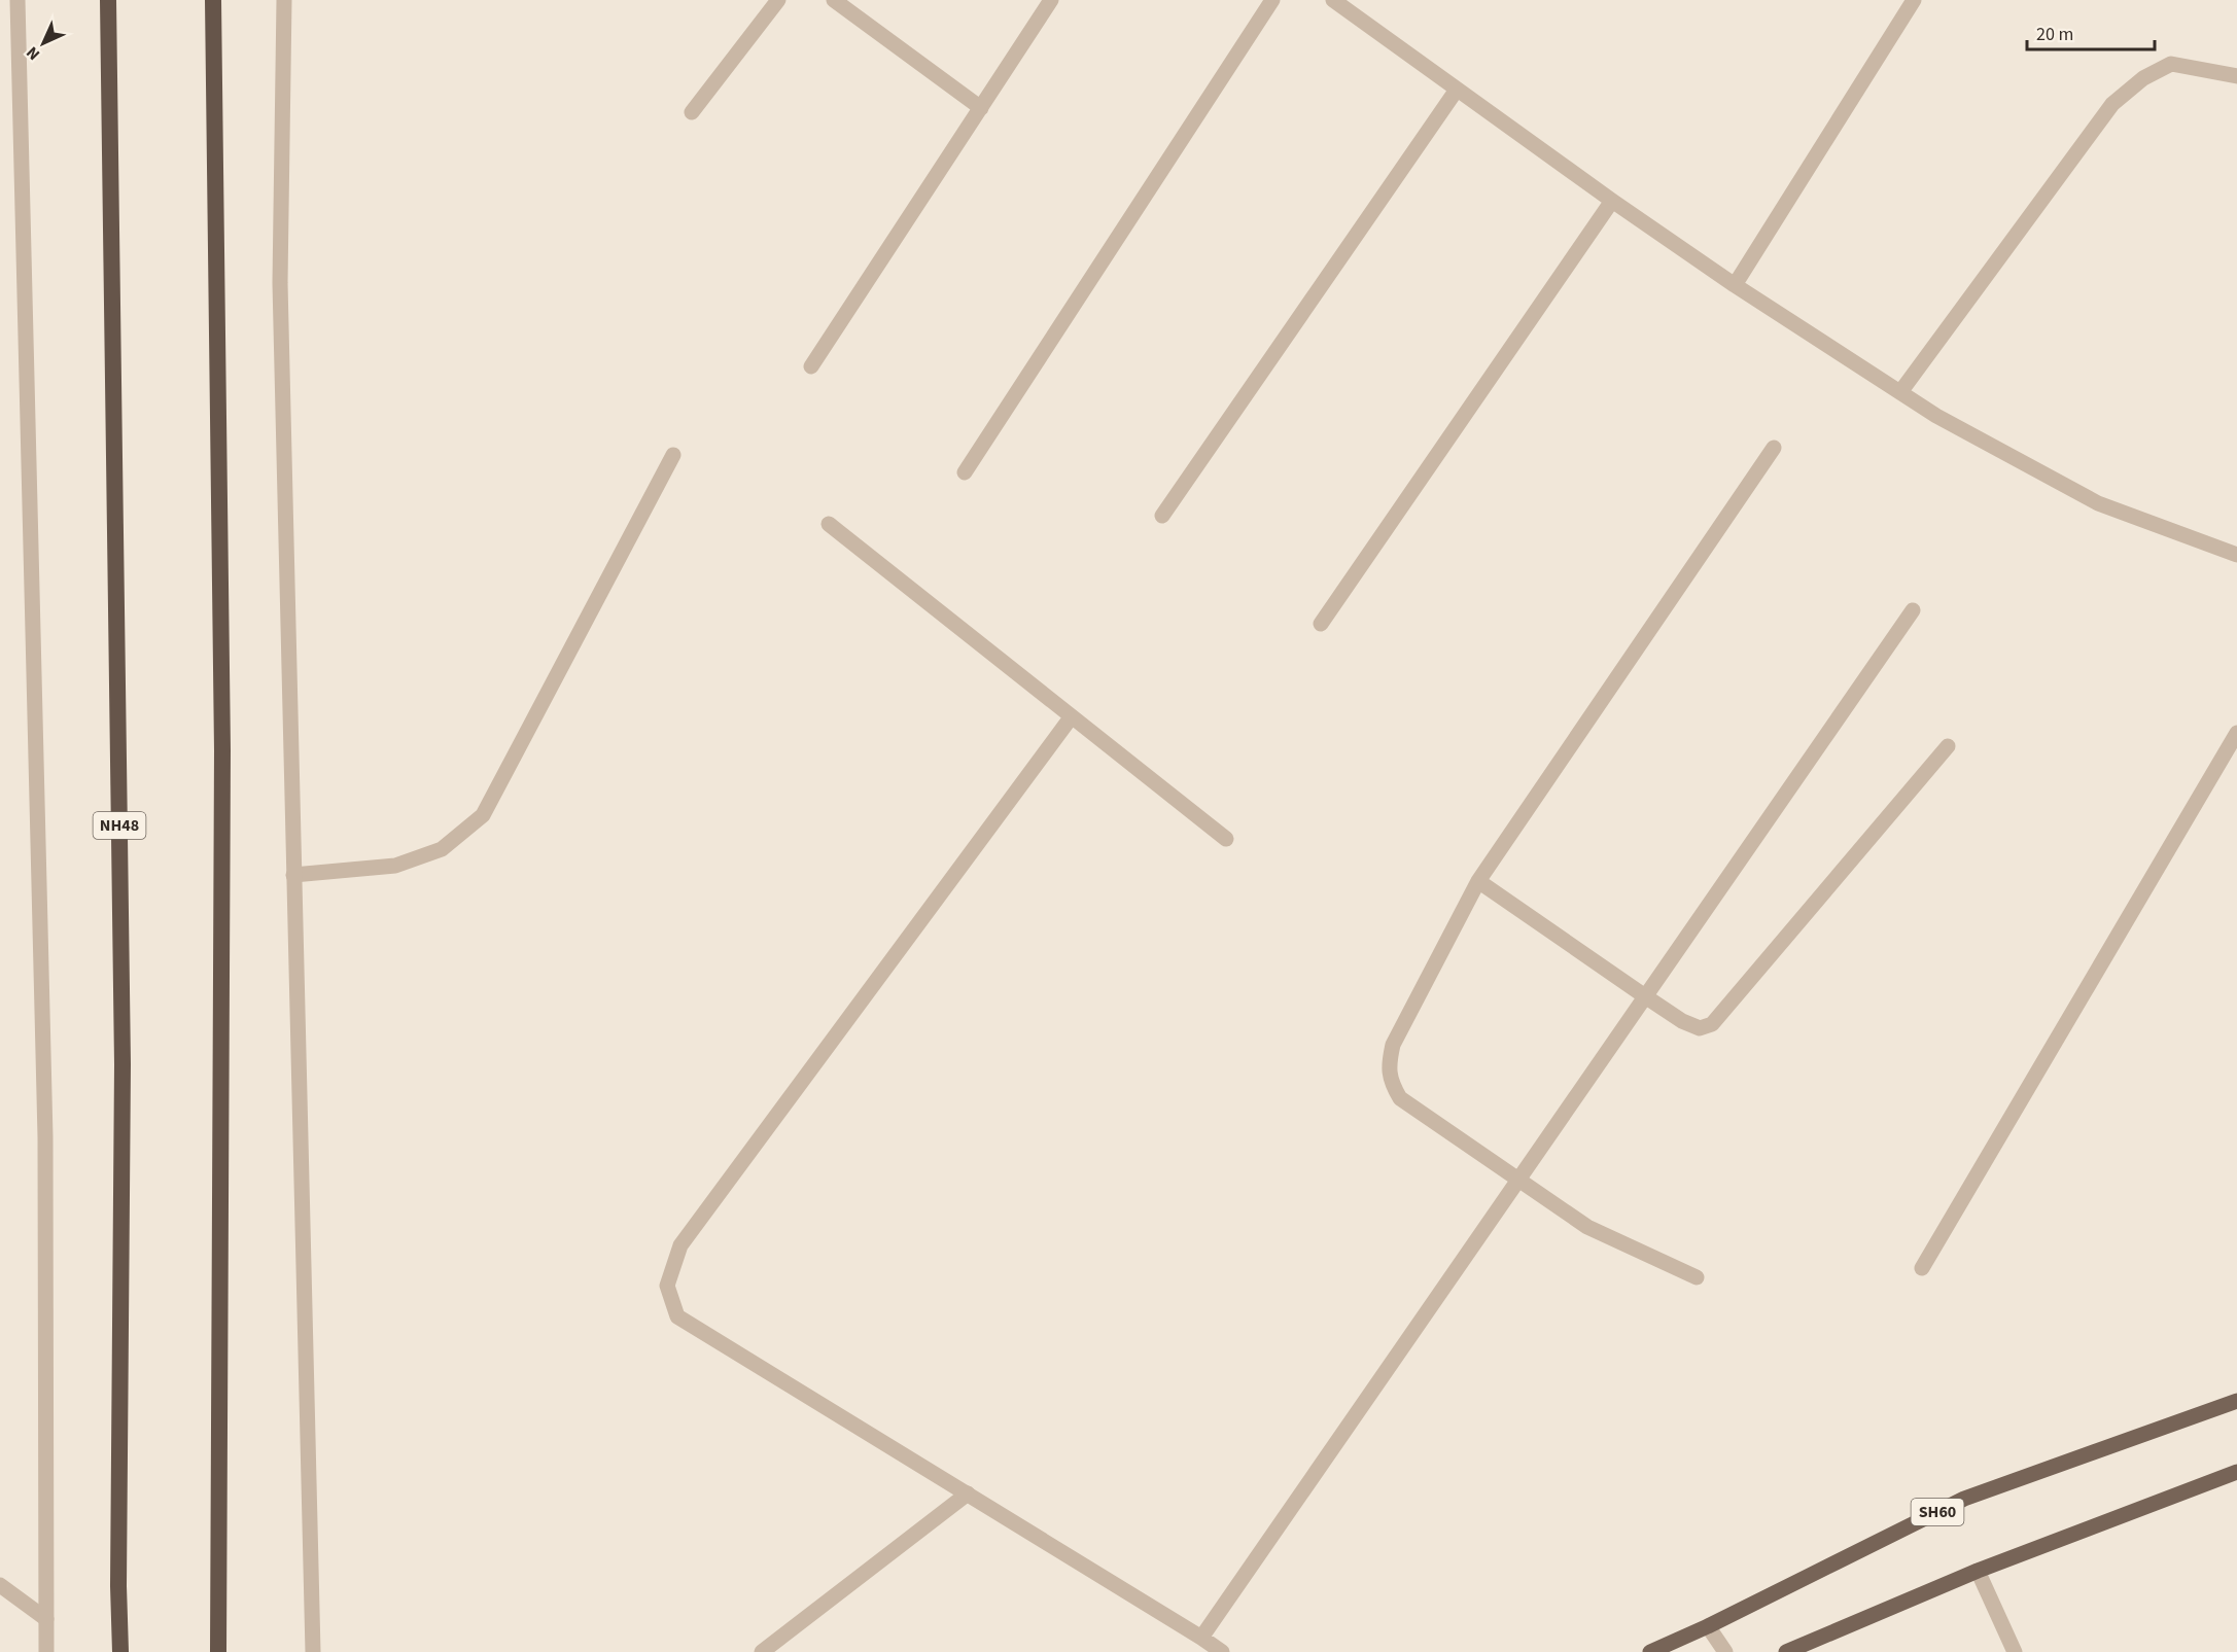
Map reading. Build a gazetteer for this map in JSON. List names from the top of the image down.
{
  "streets": {
    "highway": ["NH48"],
    "main road": ["SH60"]
  },
  "scale_bar": "20 m",
  "north": "bottom left"
}
